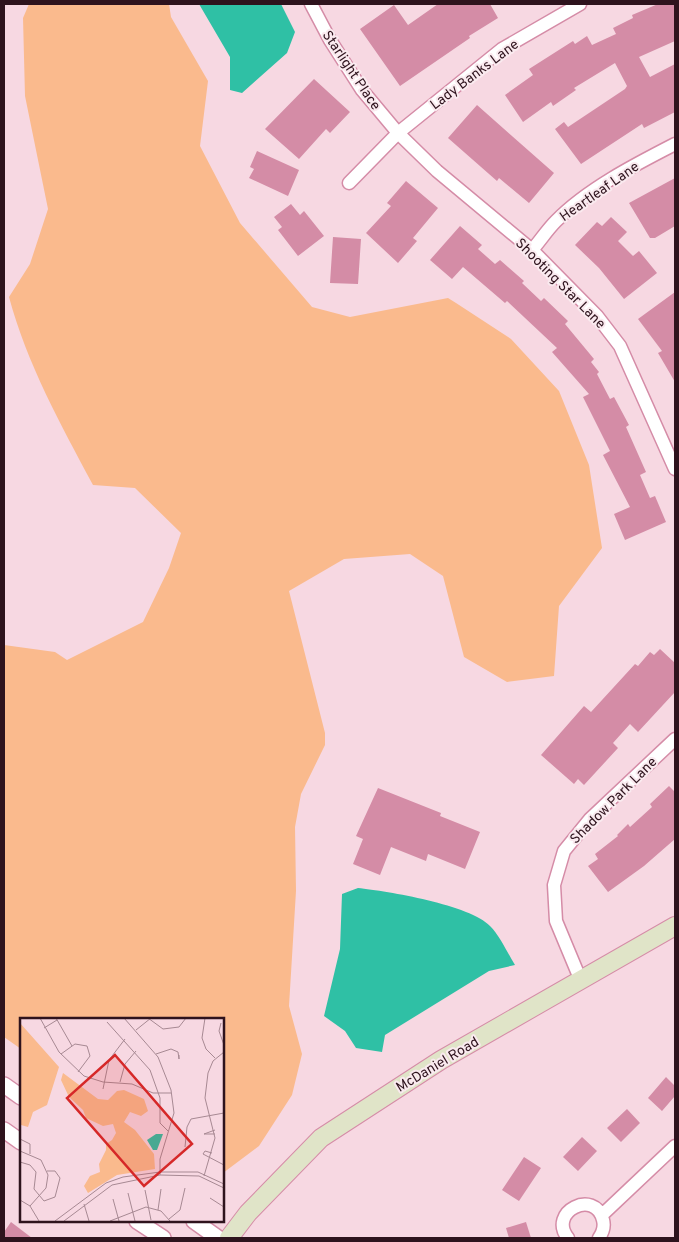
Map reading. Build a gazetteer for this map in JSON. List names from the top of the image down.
{
  "streets": {
    "main road": ["McDaniel Road"],
    "street": [
      "Starlight Place",
      "Lady Banks Lane",
      "Heartleaf Lane",
      "Shooting Star Lane",
      "Shadow Park Lane"
    ]
  },
  "crossings": [
    ["Starlight Place", "Lady Banks Lane"],
    ["Starlight Place", "Shooting Star Lane"],
    ["Lady Banks Lane", "Shooting Star Lane"],
    ["Heartleaf Lane", "Shooting Star Lane"],
    ["Shadow Park Lane", "McDaniel Road"]
  ]
}
